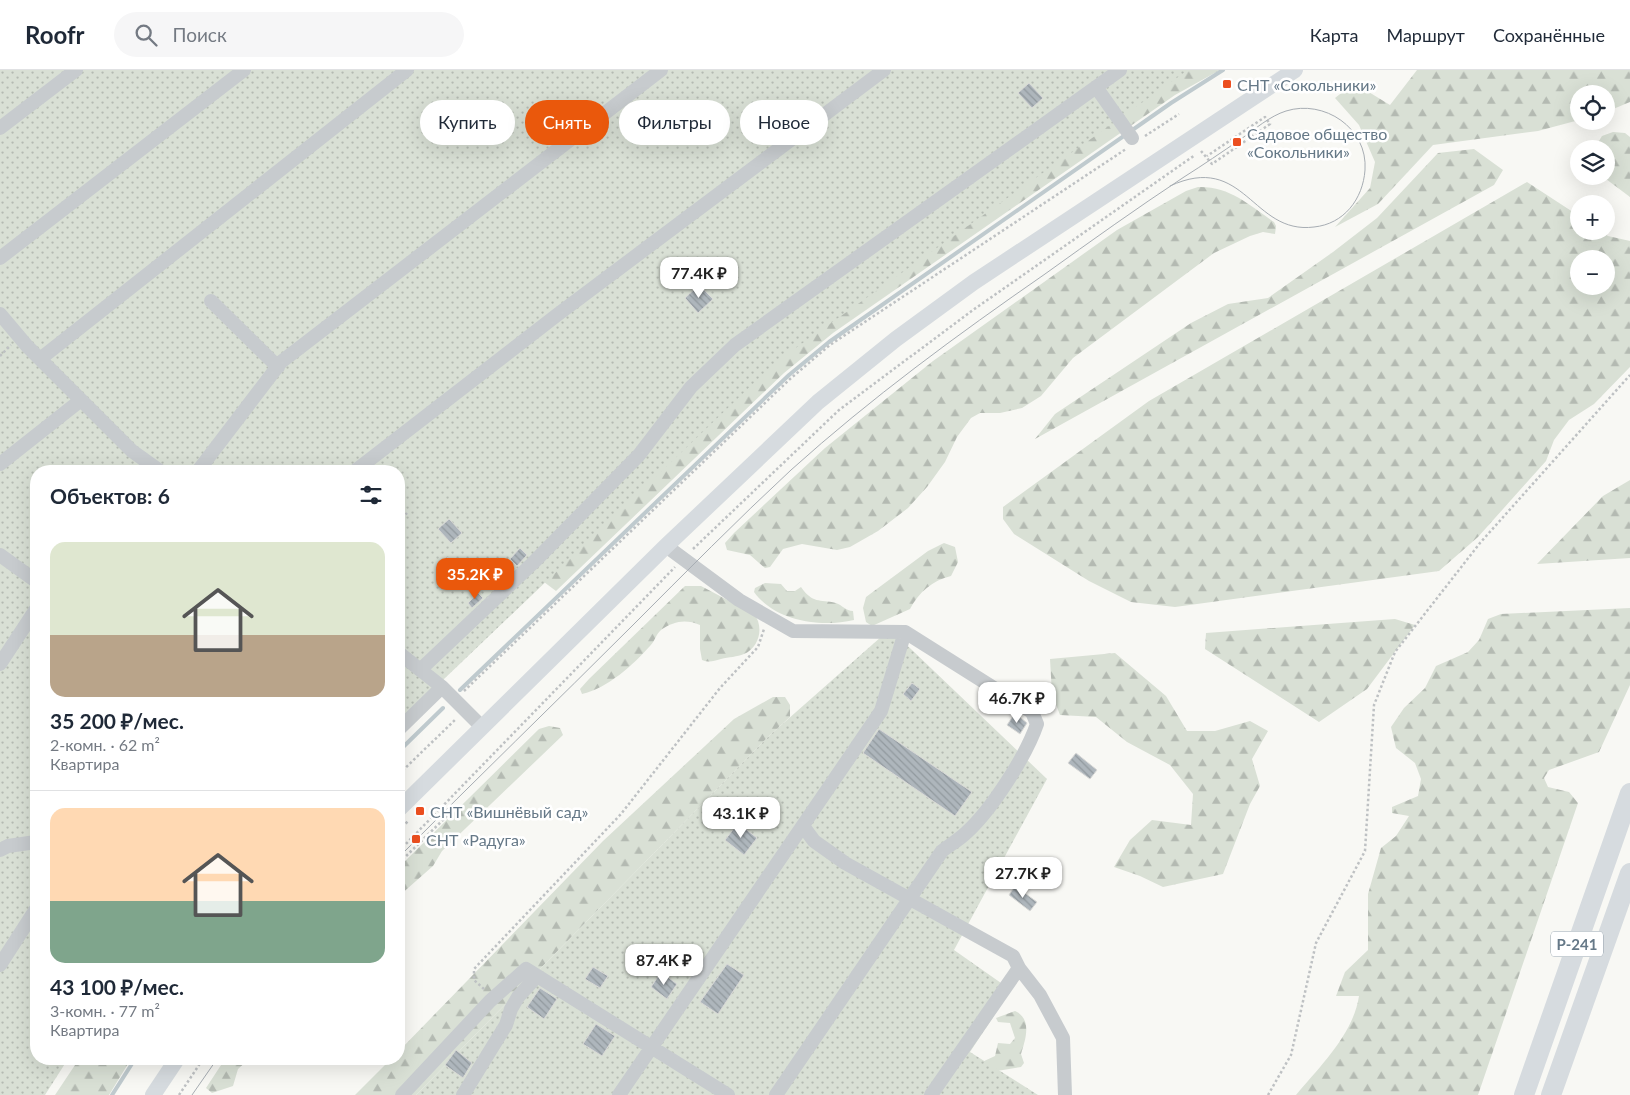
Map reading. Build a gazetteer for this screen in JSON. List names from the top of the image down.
{
  "streets": {
    "highway": ["Р-241"]
  },
  "places": {
    "transit": [
      "СНТ «Сокольники»",
      "Садовое общество «Сокольники»",
      "СНТ «Вишнёвый сад»",
      "СНТ «Радуга»"
    ]
  },
  "page": {
    "header": "Roofr",
    "search": "Поиск",
    "nav": ["Карта", "Маршрут", "Сохранённые"],
    "map_buttons": ["+", "−"],
    "chip": [
      "Купить",
      "Снять",
      "Фильтры",
      "Новое"
    ],
    "price": [
      "77.4K ₽",
      "35.2K ₽",
      "46.7K ₽",
      "43.1K ₽",
      "27.7K ₽",
      "87.4K ₽"
    ],
    "heading": "Объектов: 6",
    "list": [
      {
        "name": "35 200 ₽/мес.",
        "note": "2-комн. · 62 m² · Квартира"
      },
      {
        "name": "43 100 ₽/мес.",
        "note": "3-комн. · 77 m² · Квартира"
      }
    ]
  }
}
